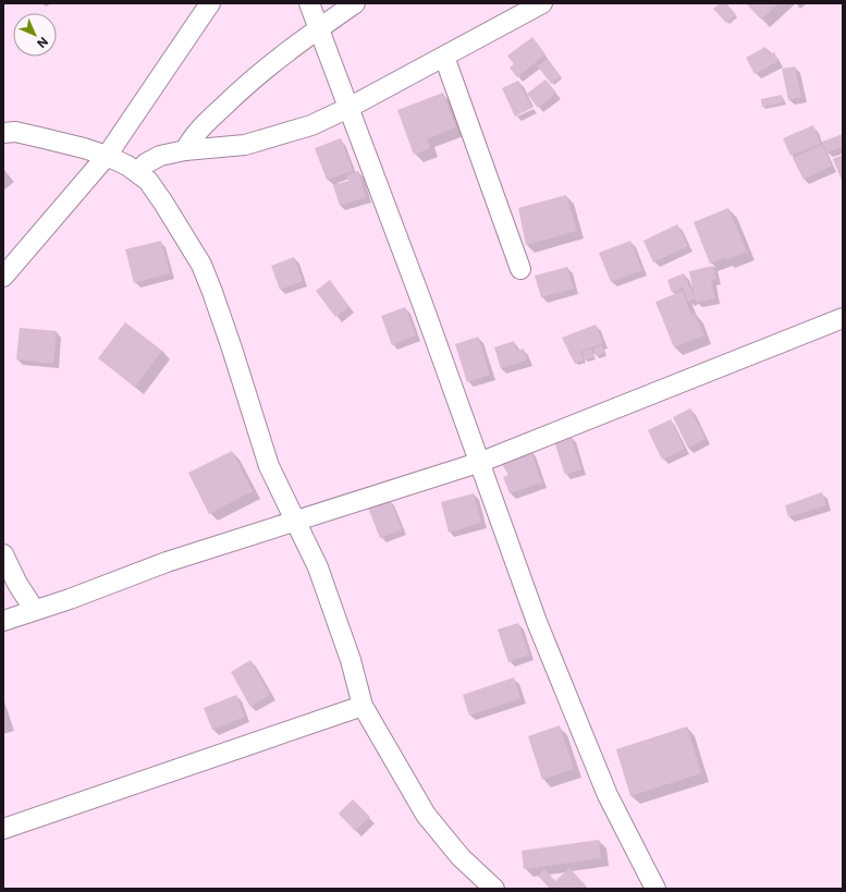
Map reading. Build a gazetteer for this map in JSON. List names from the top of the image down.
{
  "north": "bottom right"
}
